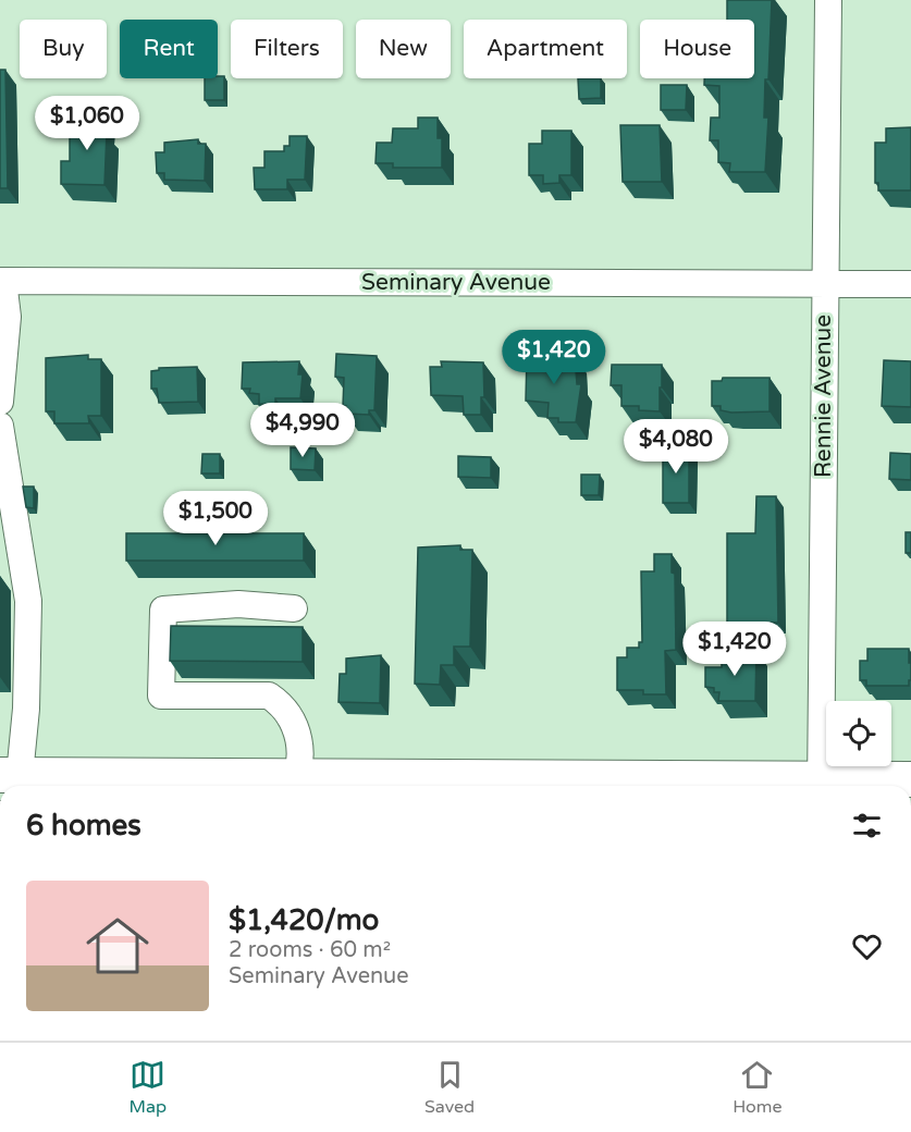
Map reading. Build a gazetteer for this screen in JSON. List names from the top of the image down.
{
  "streets": {
    "street": ["Seminary Avenue", "Rennie Avenue"]
  },
  "crossings": [
    ["Seminary Avenue", "Rennie Avenue"]
  ],
  "page": {
    "chip": [
      "Buy",
      "Rent",
      "Filters",
      "New",
      "Apartment",
      "House"
    ],
    "price": [
      "$1,060",
      "$1,420",
      "$4,990",
      "$4,080",
      "$1,500",
      "$1,420"
    ],
    "heading": "6 homes",
    "list": [
      {
        "name": "$1,420/mo",
        "note": "2 rooms · 60 m² · Seminary Avenue"
      }
    ],
    "tabs": ["Map", "Saved", "Home"]
  }
}
